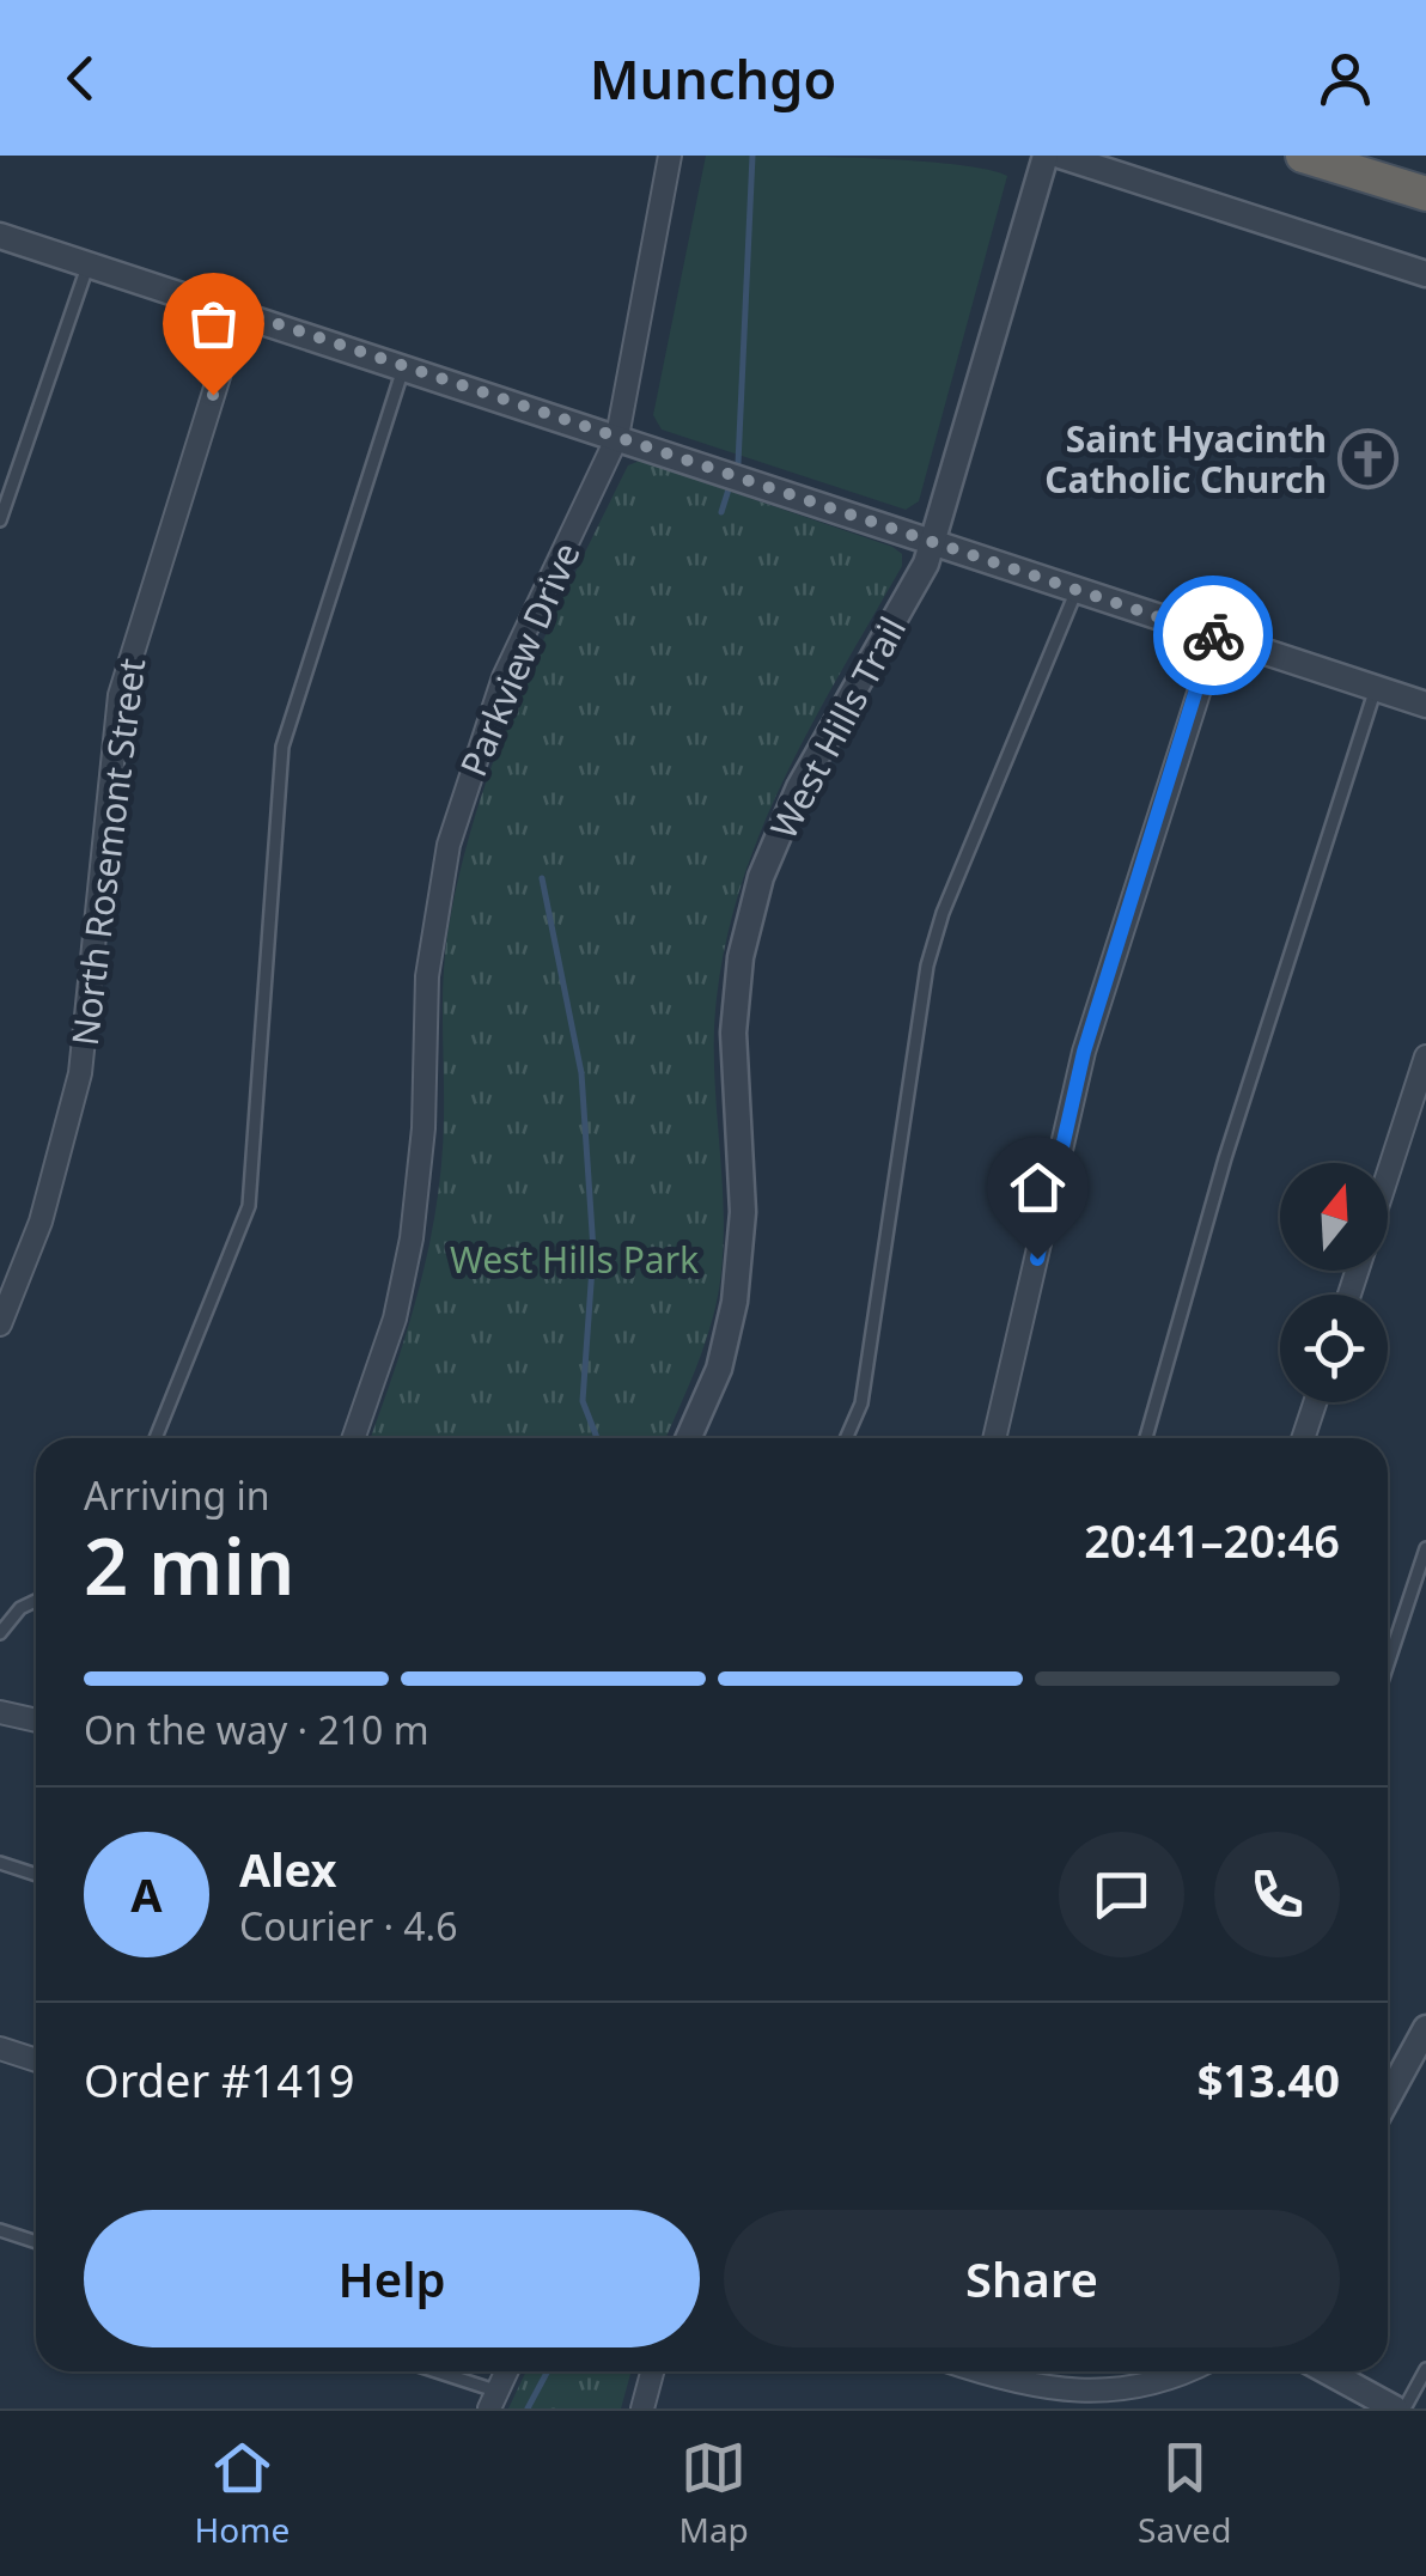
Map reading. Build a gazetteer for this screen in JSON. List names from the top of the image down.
{
  "streets": {
    "street": ["Parkview Drive", "West Hills Trail", "North Rosemont Street"]
  },
  "parks": ["West Hills Park"],
  "places": {
    "church": ["Saint Hyacinth Catholic Church"]
  },
  "north": "top",
  "page": {
    "header": "Munchgo",
    "heading": ["2 min", "Arriving in", "20:41–20:46"],
    "panel": [
      "Alex",
      "Courier · 4.6",
      "Order #1419",
      "$13.40"
    ],
    "bar": "On the way · 210 m",
    "round": "A",
    "buttons": ["Help", "Share"],
    "tabs": ["Home", "Map", "Saved"]
  }
}
